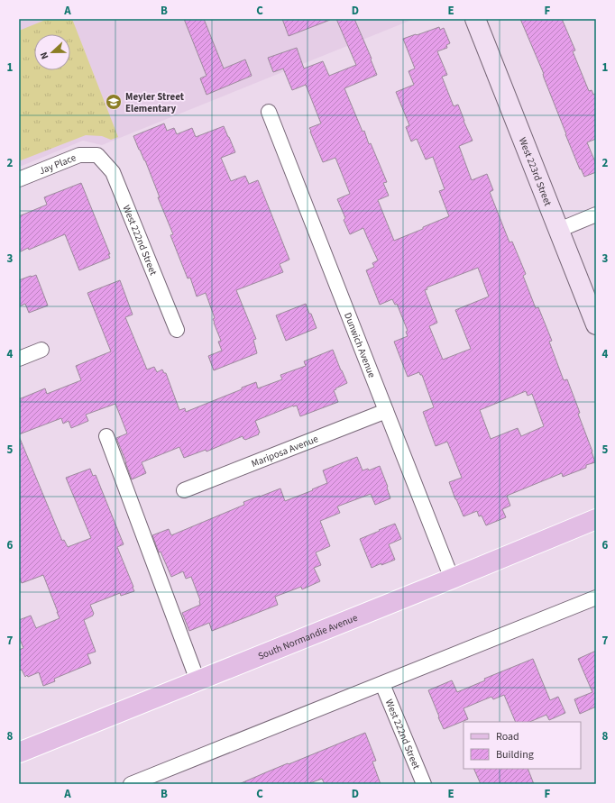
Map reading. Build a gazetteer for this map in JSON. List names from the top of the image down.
{
  "streets": {
    "main road": ["West 223rd Street", "South Normandie Avenue"],
    "street": [
      "Jay Place",
      "West 222nd Street",
      "Dunwich Avenue",
      "Mariposa Avenue"
    ]
  },
  "crossings": [
    ["Jay Place", "West 222nd Street"],
    ["Dunwich Avenue", "Mariposa Avenue"],
    ["Dunwich Avenue", "South Normandie Avenue"]
  ],
  "places": {
    "school or university": ["Meyler Street Elementary"]
  },
  "legend": ["Road", "Building"],
  "north": "left",
  "grid": {
    "columns": [
      "A",
      "B",
      "C",
      "D",
      "E",
      "F"
    ],
    "rows": [
      "1",
      "2",
      "3",
      "4",
      "5",
      "6",
      "7",
      "8"
    ]
  }
}
